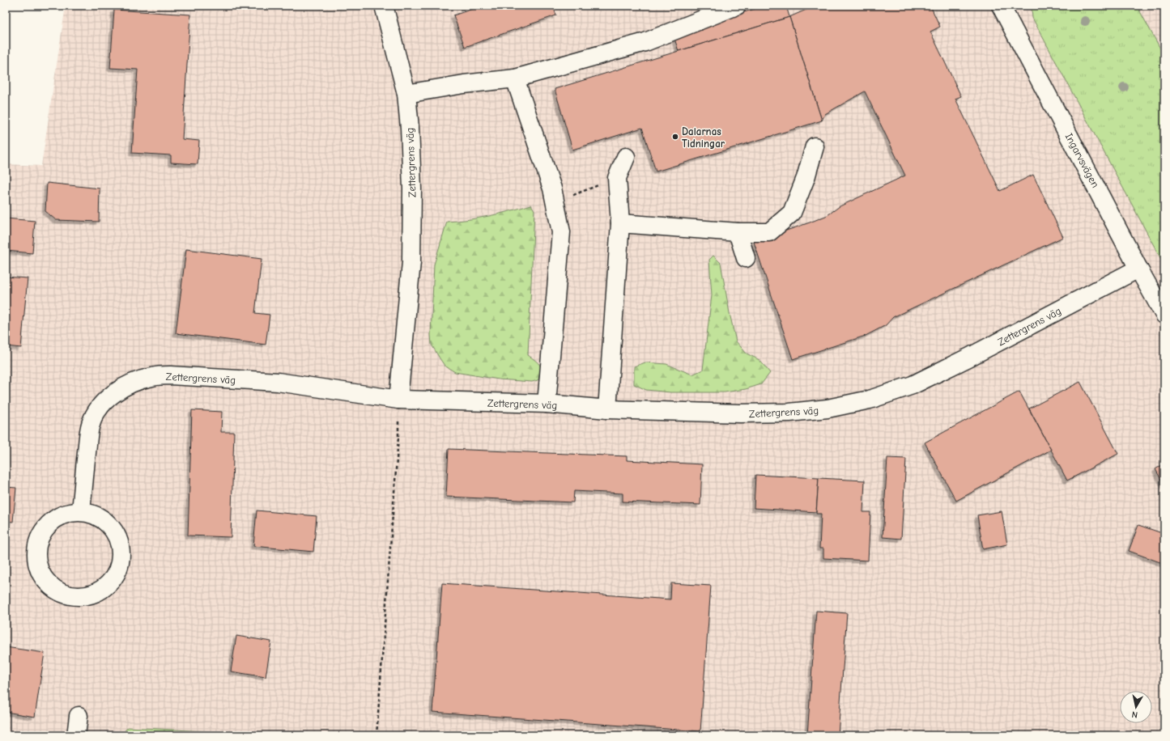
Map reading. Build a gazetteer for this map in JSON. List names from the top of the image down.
{
  "streets": {
    "street": ["Ingarvsvägen", "Zettergrens väg"]
  },
  "crossings": [
    ["Ingarvsvägen", "Zettergrens väg"]
  ],
  "places": ["Dalarnas Tidningar"],
  "north": "bottom"
}
